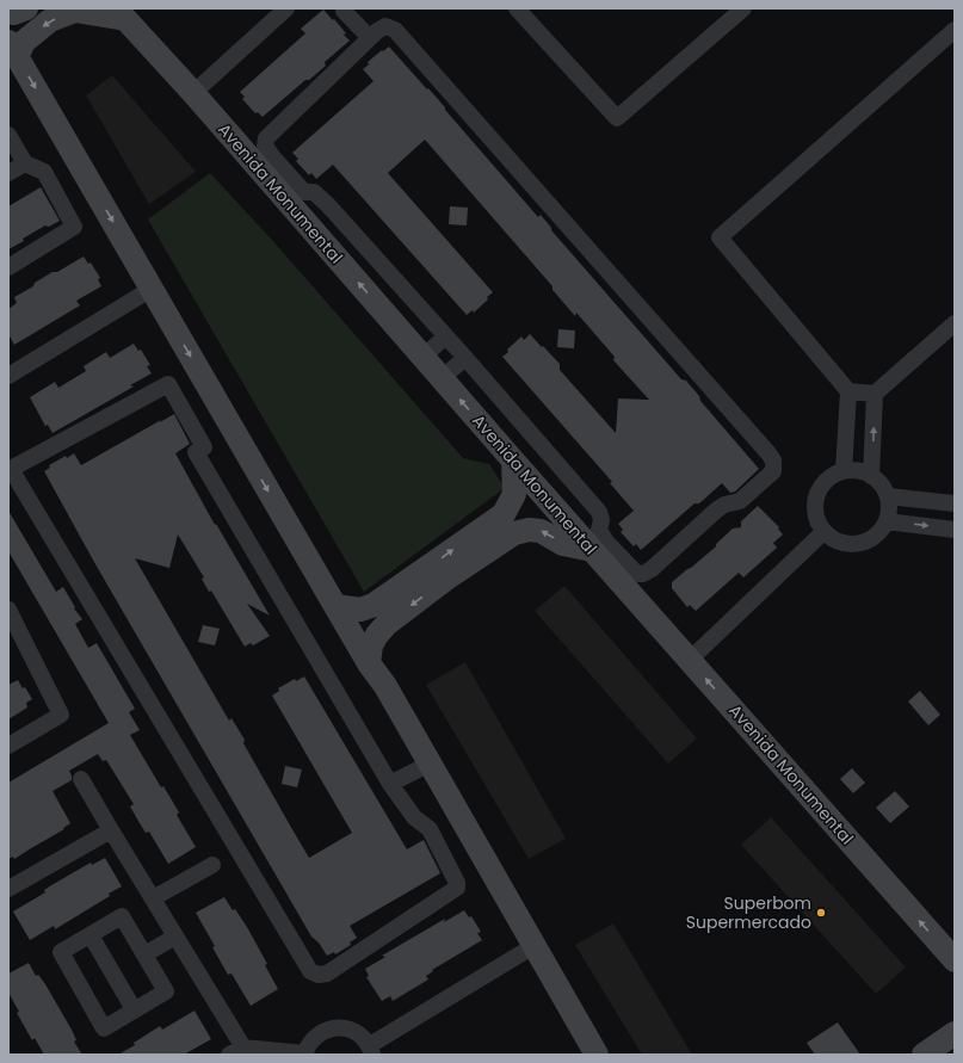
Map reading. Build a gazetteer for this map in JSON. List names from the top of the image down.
{
  "streets": {
    "street": ["Avenida Monumental"]
  },
  "places": ["Superbom Supermercado"]
}
